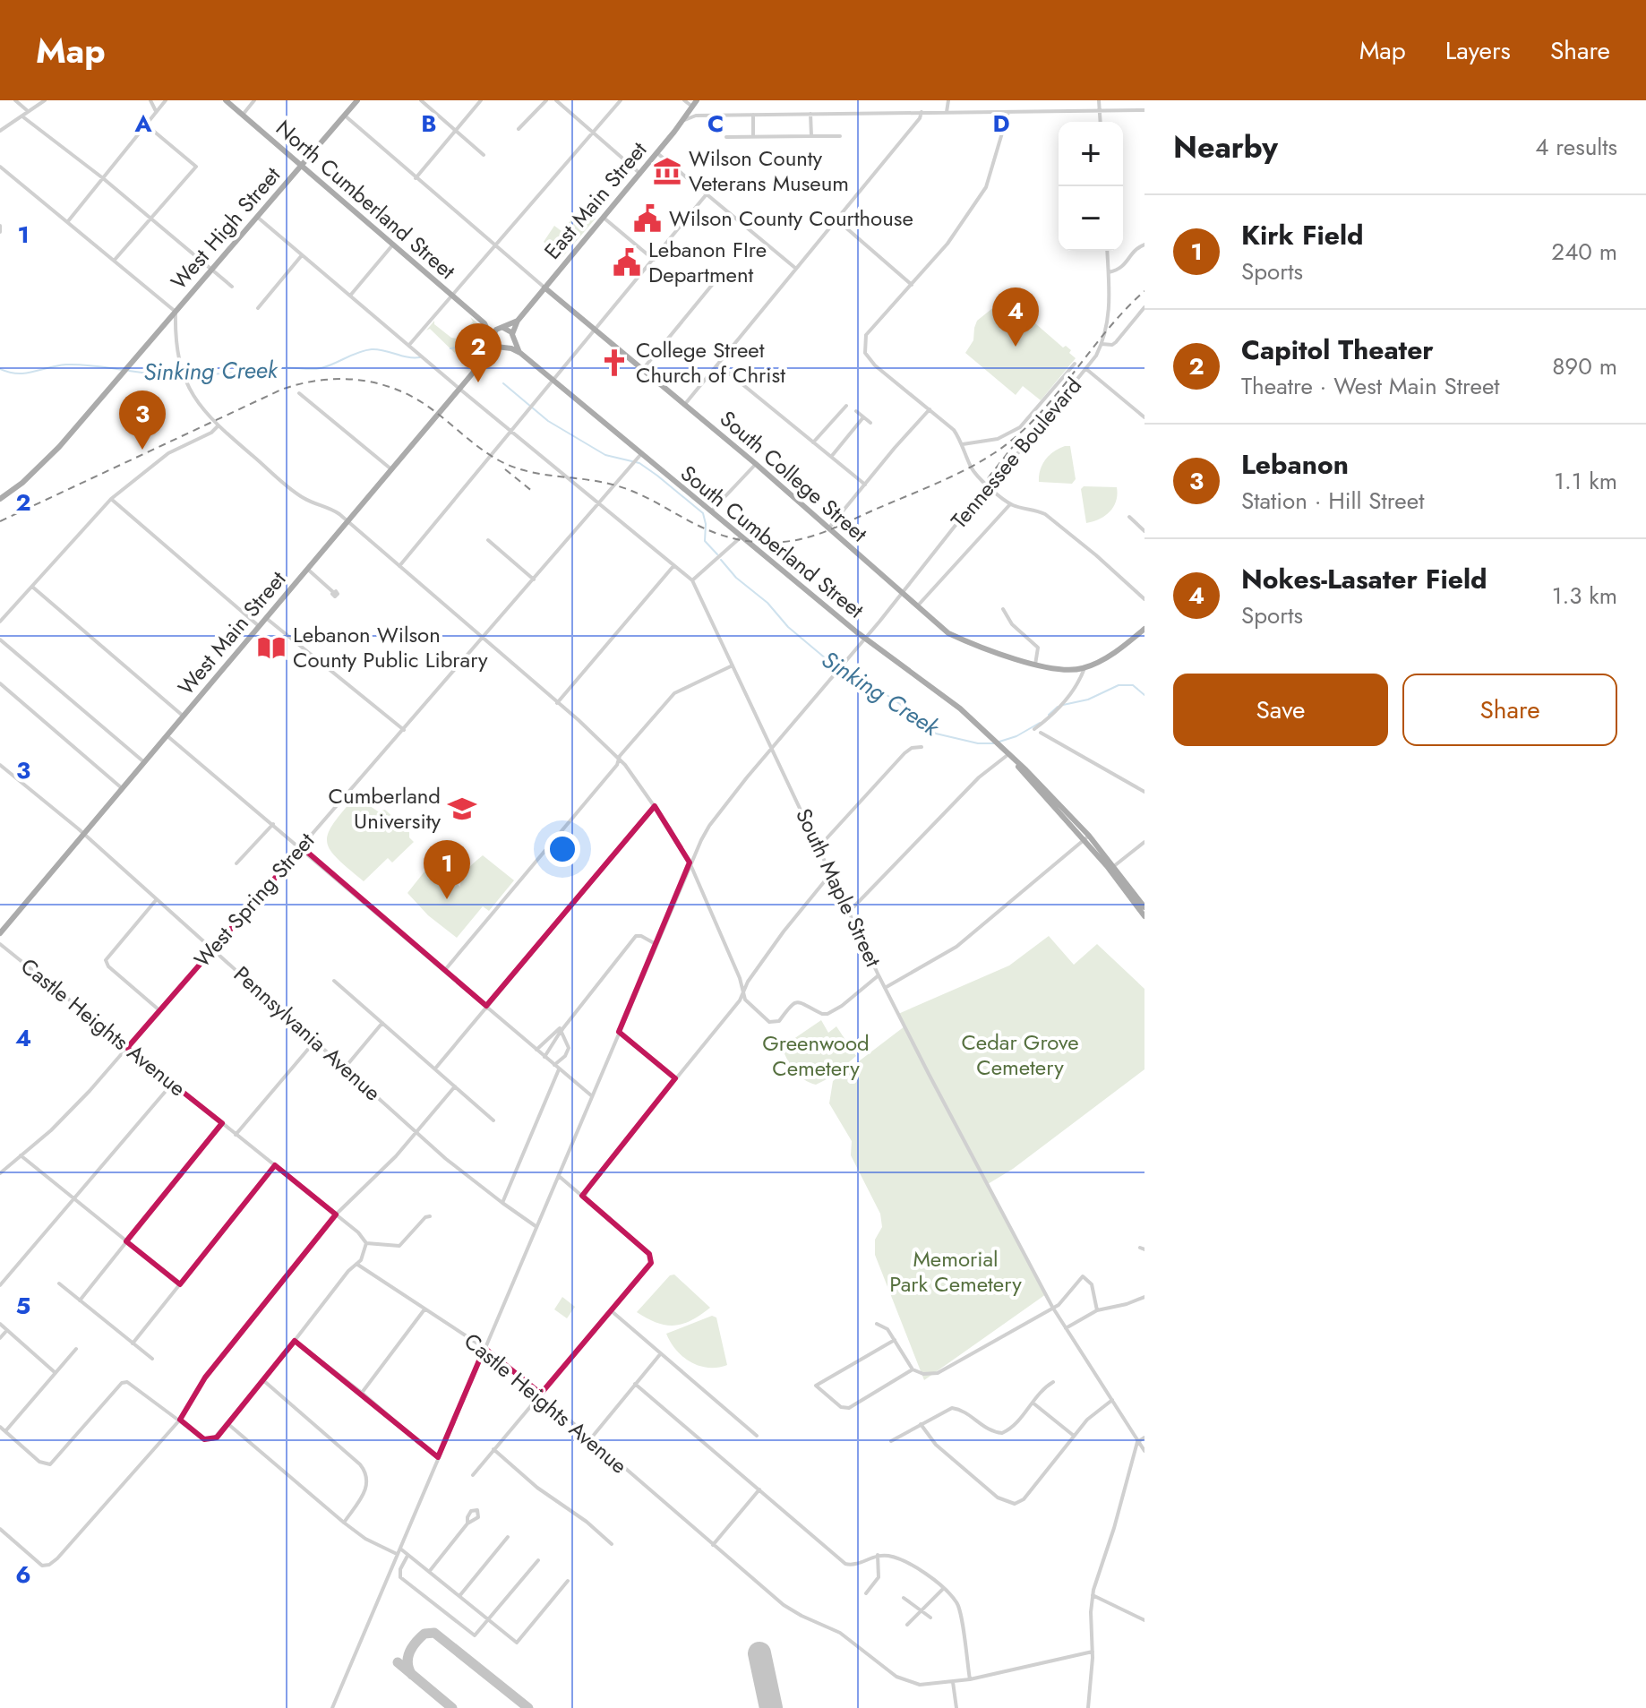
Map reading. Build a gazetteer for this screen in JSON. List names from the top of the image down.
{
  "streets": {
    "main road": [
      "North Cumberland Street",
      "East Main Street",
      "West High Street",
      "South College Street",
      "South Cumberland Street",
      "West Main Street"
    ],
    "street": [
      "Tennessee Boulevard",
      "South Maple Street",
      "West Spring Street",
      "Castle Heights Avenue",
      "Pennsylvania Avenue"
    ]
  },
  "crossings": [
    ["North Cumberland Street", "East Main Street"],
    ["North Cumberland Street", "West High Street"],
    ["North Cumberland Street", "South Cumberland Street"],
    ["North Cumberland Street", "West Main Street"],
    ["East Main Street", "South College Street"],
    ["East Main Street", "South Cumberland Street"],
    ["East Main Street", "West Main Street"],
    ["West High Street", "South Maple Street"],
    ["Tennessee Boulevard", "South College Street"],
    ["Tennessee Boulevard", "South Cumberland Street"],
    ["Tennessee Boulevard", "South Maple Street"],
    ["Tennessee Boulevard", "Castle Heights Avenue"],
    ["Tennessee Boulevard", "Pennsylvania Avenue"],
    ["South Cumberland Street", "West Main Street"],
    ["South Cumberland Street", "West Spring Street"],
    ["West Main Street", "South Maple Street"],
    ["West Main Street", "Pennsylvania Avenue"],
    ["South Maple Street", "West Spring Street"],
    ["West Spring Street", "Castle Heights Avenue"],
    ["West Spring Street", "Pennsylvania Avenue"]
  ],
  "water": ["Sinking Creek"],
  "parks": ["Cedar Grove Cemetery", "Greenwood Cemetery", "Memorial Park Cemetery"],
  "places": {
    "museum": ["Wilson County Veterans Museum"],
    "public building": ["Wilson County Courthouse", "Lebanon FIre Department"],
    "church": ["College Street Church of Christ"],
    "library": ["Lebanon Wilson County Public Library"],
    "school or university": ["Cumberland University"]
  },
  "page": {
    "header": "Map",
    "nav": ["Map", "Layers", "Share"],
    "heading": ["Nearby", "4 results"],
    "map_buttons": ["+", "−"],
    "list": [
      {
        "mark": "1",
        "name": "Kirk Field",
        "note": "Sports",
        "value": "240 m"
      },
      {
        "mark": "2",
        "name": "Capitol Theater",
        "note": "Theatre · West Main Street",
        "value": "890 m"
      },
      {
        "mark": "3",
        "name": "Lebanon",
        "note": "Station · Hill Street",
        "value": "1.1 km"
      },
      {
        "mark": "4",
        "name": "Nokes-Lasater Field",
        "note": "Sports",
        "value": "1.3 km"
      }
    ],
    "pins": [
      "4",
      "2",
      "3",
      "1"
    ],
    "buttons": ["Save", "Share"]
  },
  "grid": {
    "columns": [
      "A",
      "B",
      "C",
      "D"
    ],
    "rows": [
      "1",
      "2",
      "3",
      "4",
      "5",
      "6"
    ]
  }
}
